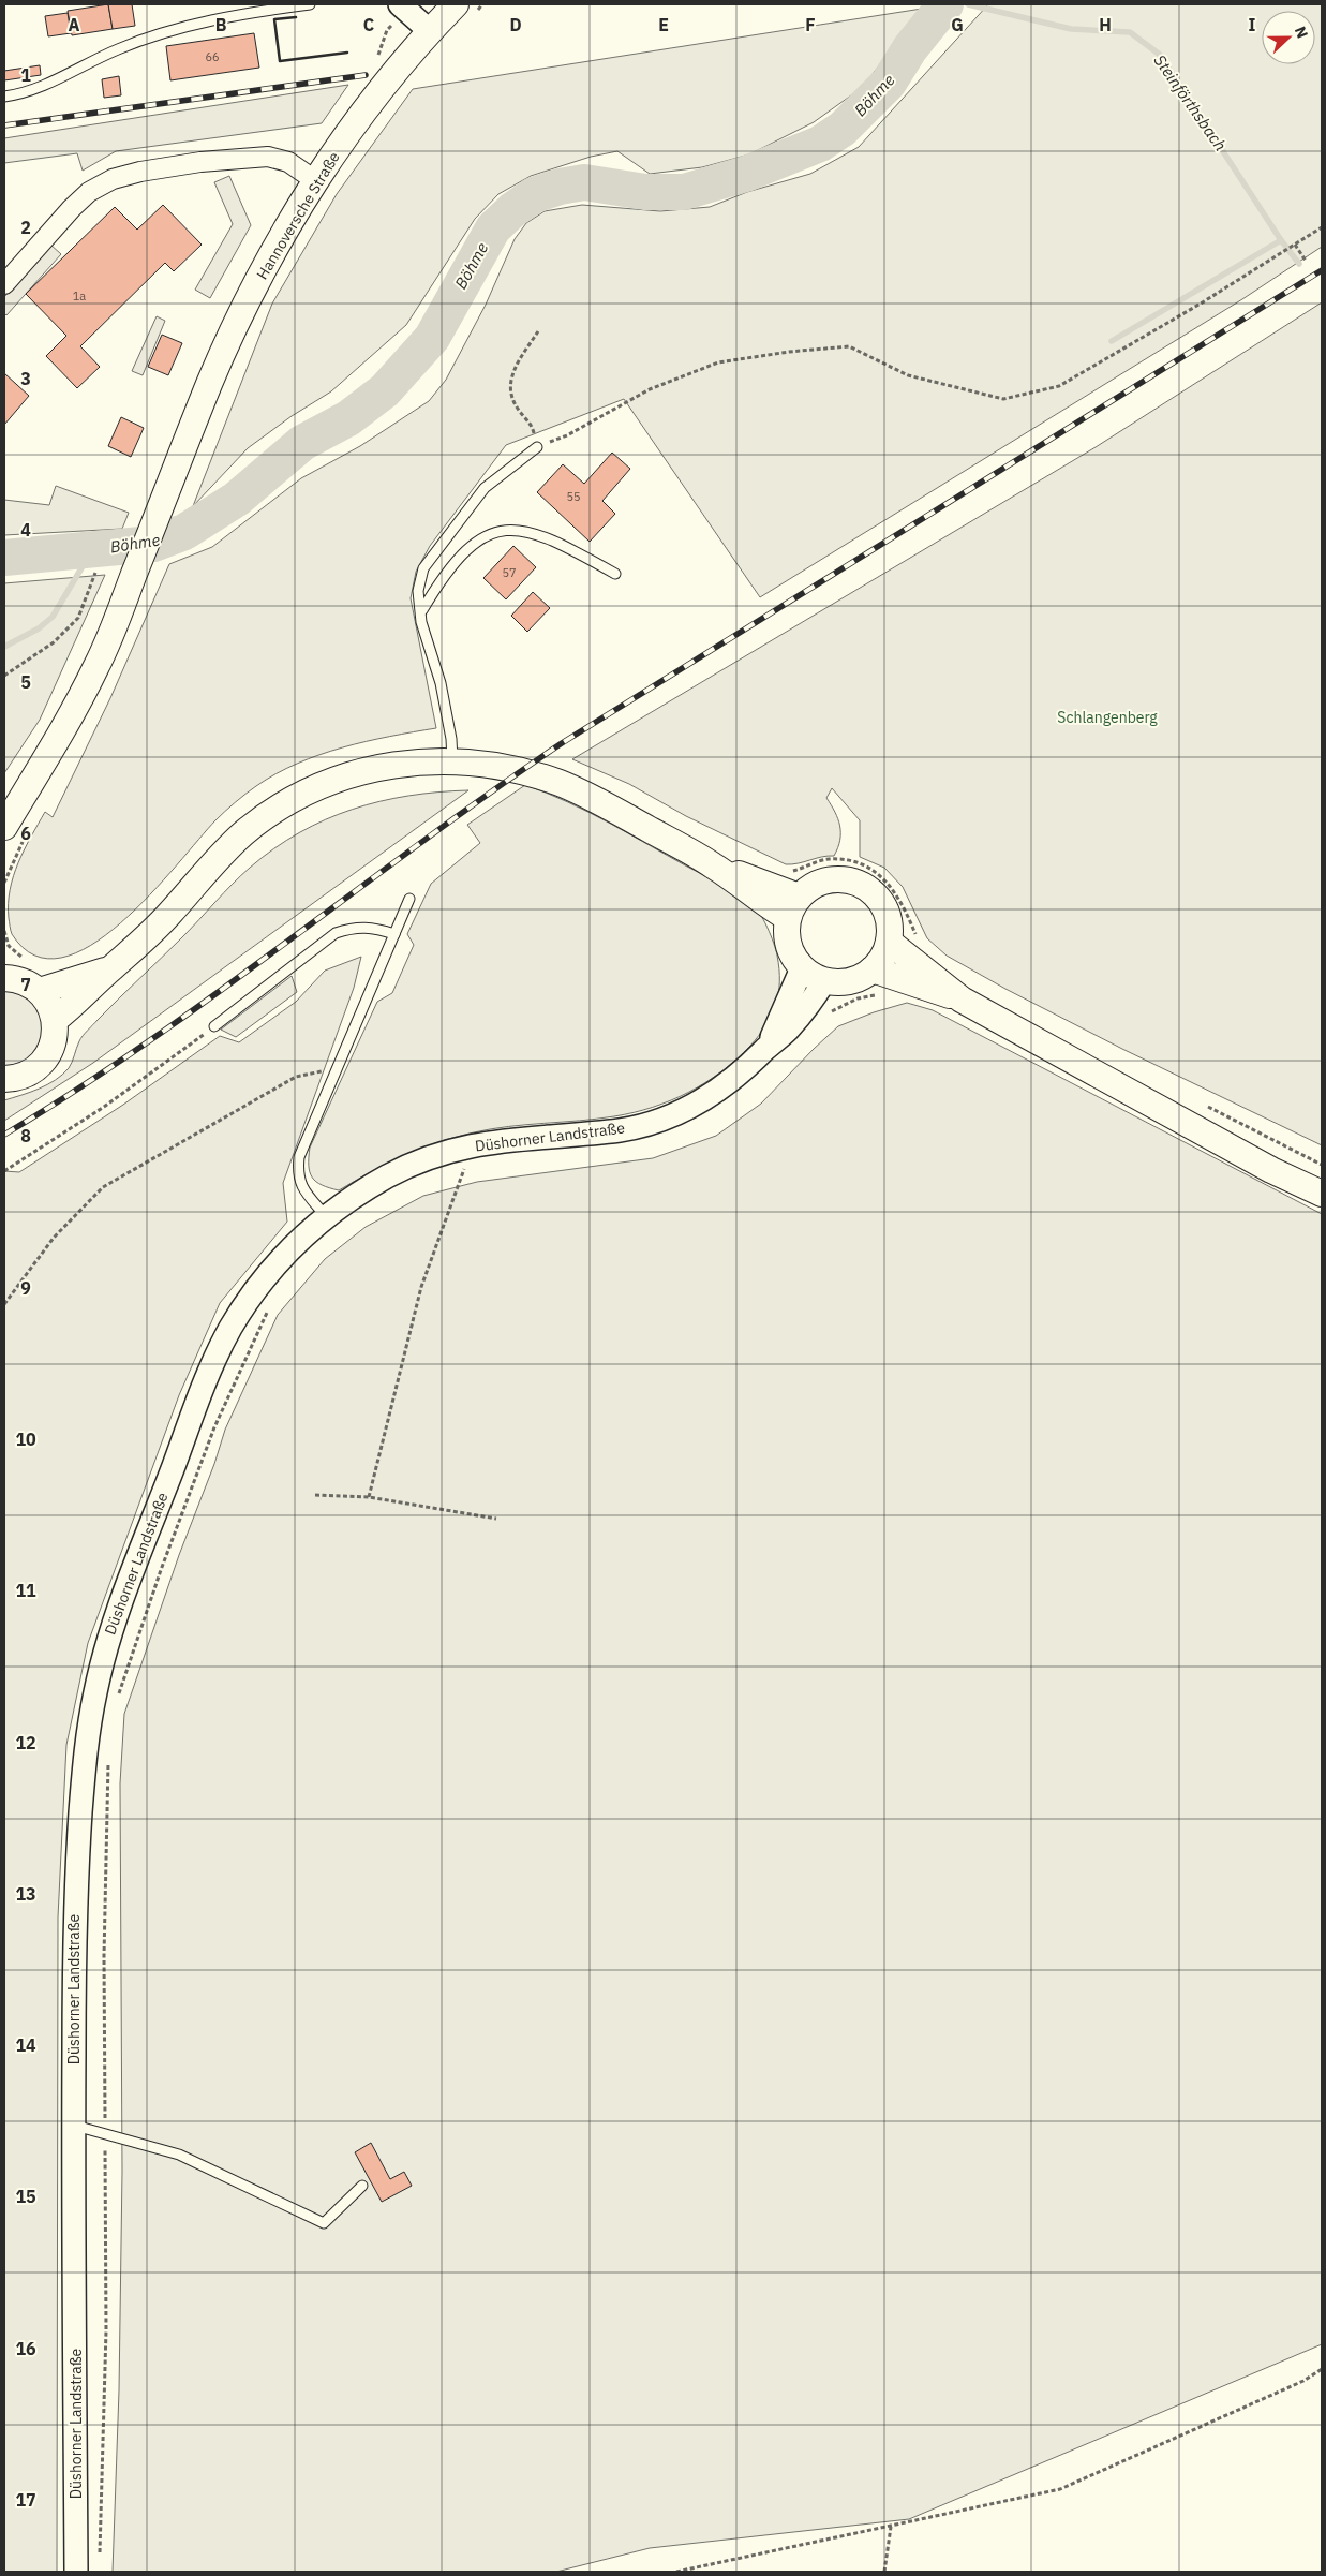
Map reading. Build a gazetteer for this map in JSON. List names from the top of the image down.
{
  "streets": {
    "main road": ["Hannoversche Straße"],
    "street": ["Düshorner Landstraße"]
  },
  "water": ["Böhme", "Steinförthsbach"],
  "parks": ["Schlangenberg"],
  "house_numbers": [
    "66",
    "1a",
    "55",
    "57"
  ],
  "north": "right",
  "grid": {
    "columns": [
      "A",
      "B",
      "C",
      "D",
      "E",
      "F",
      "G",
      "H",
      "I"
    ],
    "rows": [
      "1",
      "2",
      "3",
      "4",
      "5",
      "6",
      "7",
      "8",
      "9",
      "10",
      "11",
      "12",
      "13",
      "14",
      "15",
      "16",
      "17"
    ]
  }
}
